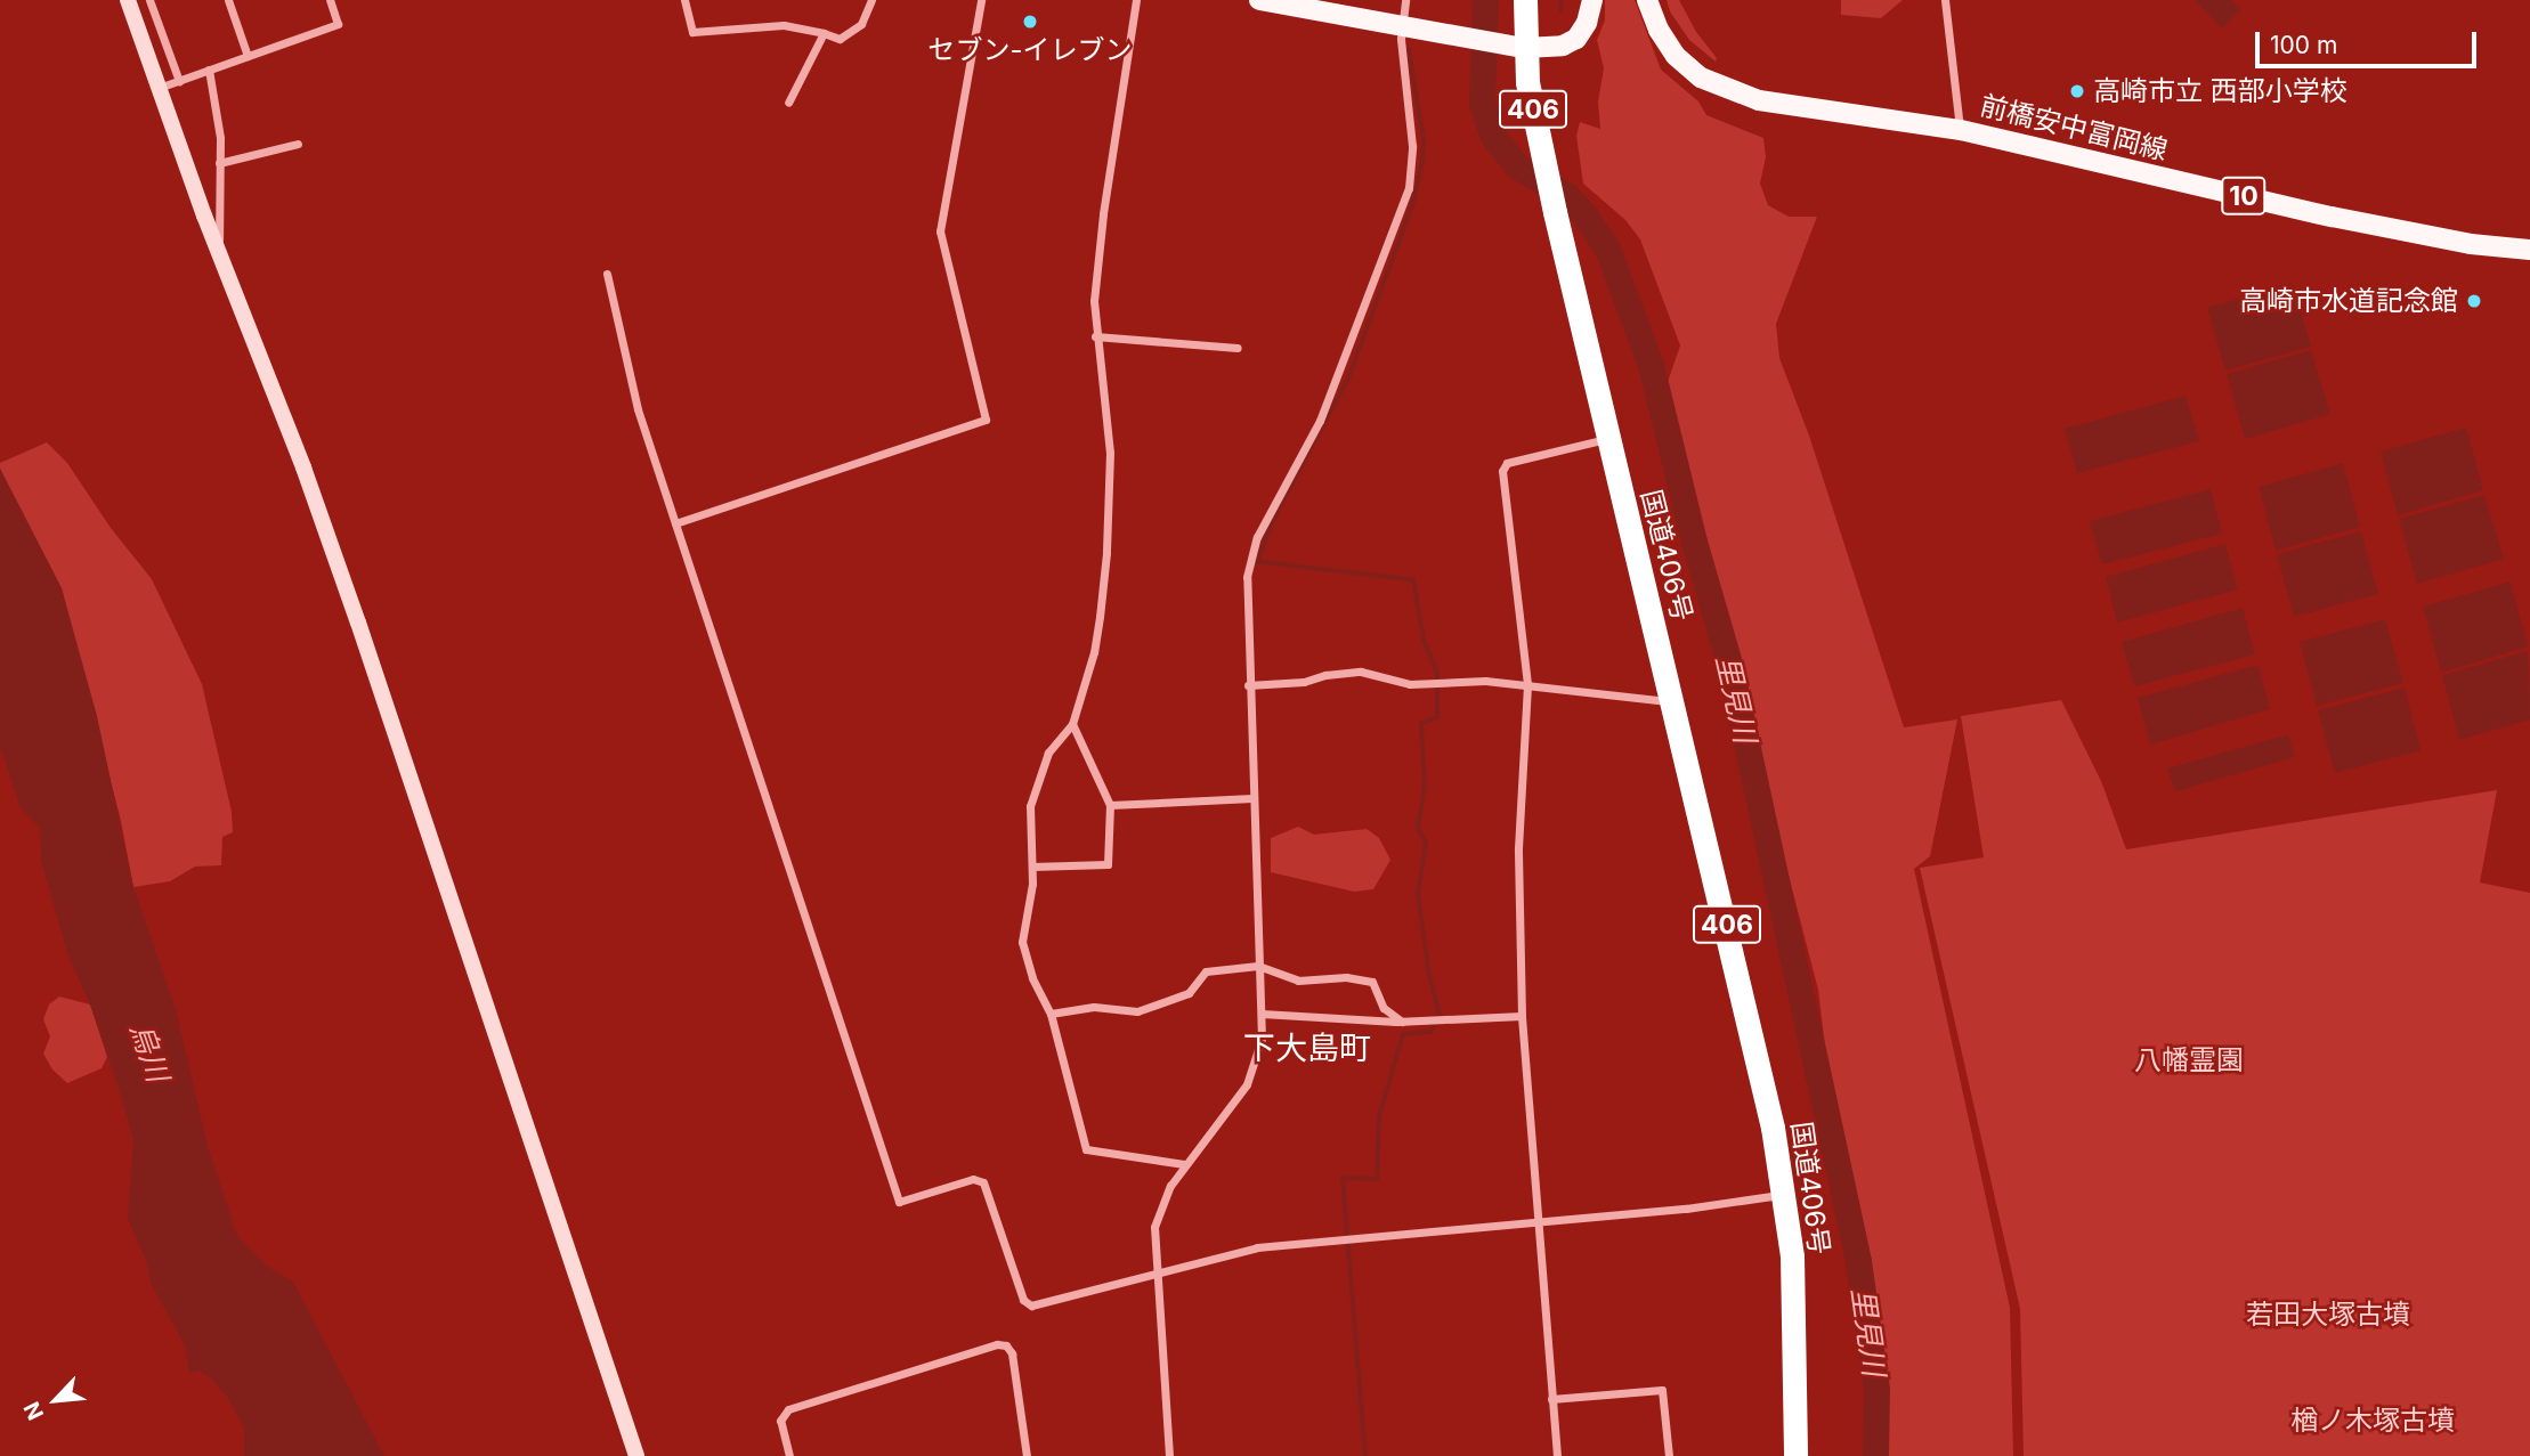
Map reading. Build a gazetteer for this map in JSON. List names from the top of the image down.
{
  "streets": {
    "highway": ["406", "国道406号"],
    "main road": ["前橋安中富岡線", "10"]
  },
  "districts": ["下大島町"],
  "water": ["里見川", "烏川"],
  "parks": ["八幡霊園", "若田大塚古墳", "楢ノ木塚古墳"],
  "places": ["セブン-イレブン", "高崎市立 西部小学校", "高崎市水道記念館"],
  "scale_bar": "100 m",
  "north": "bottom left"
}
